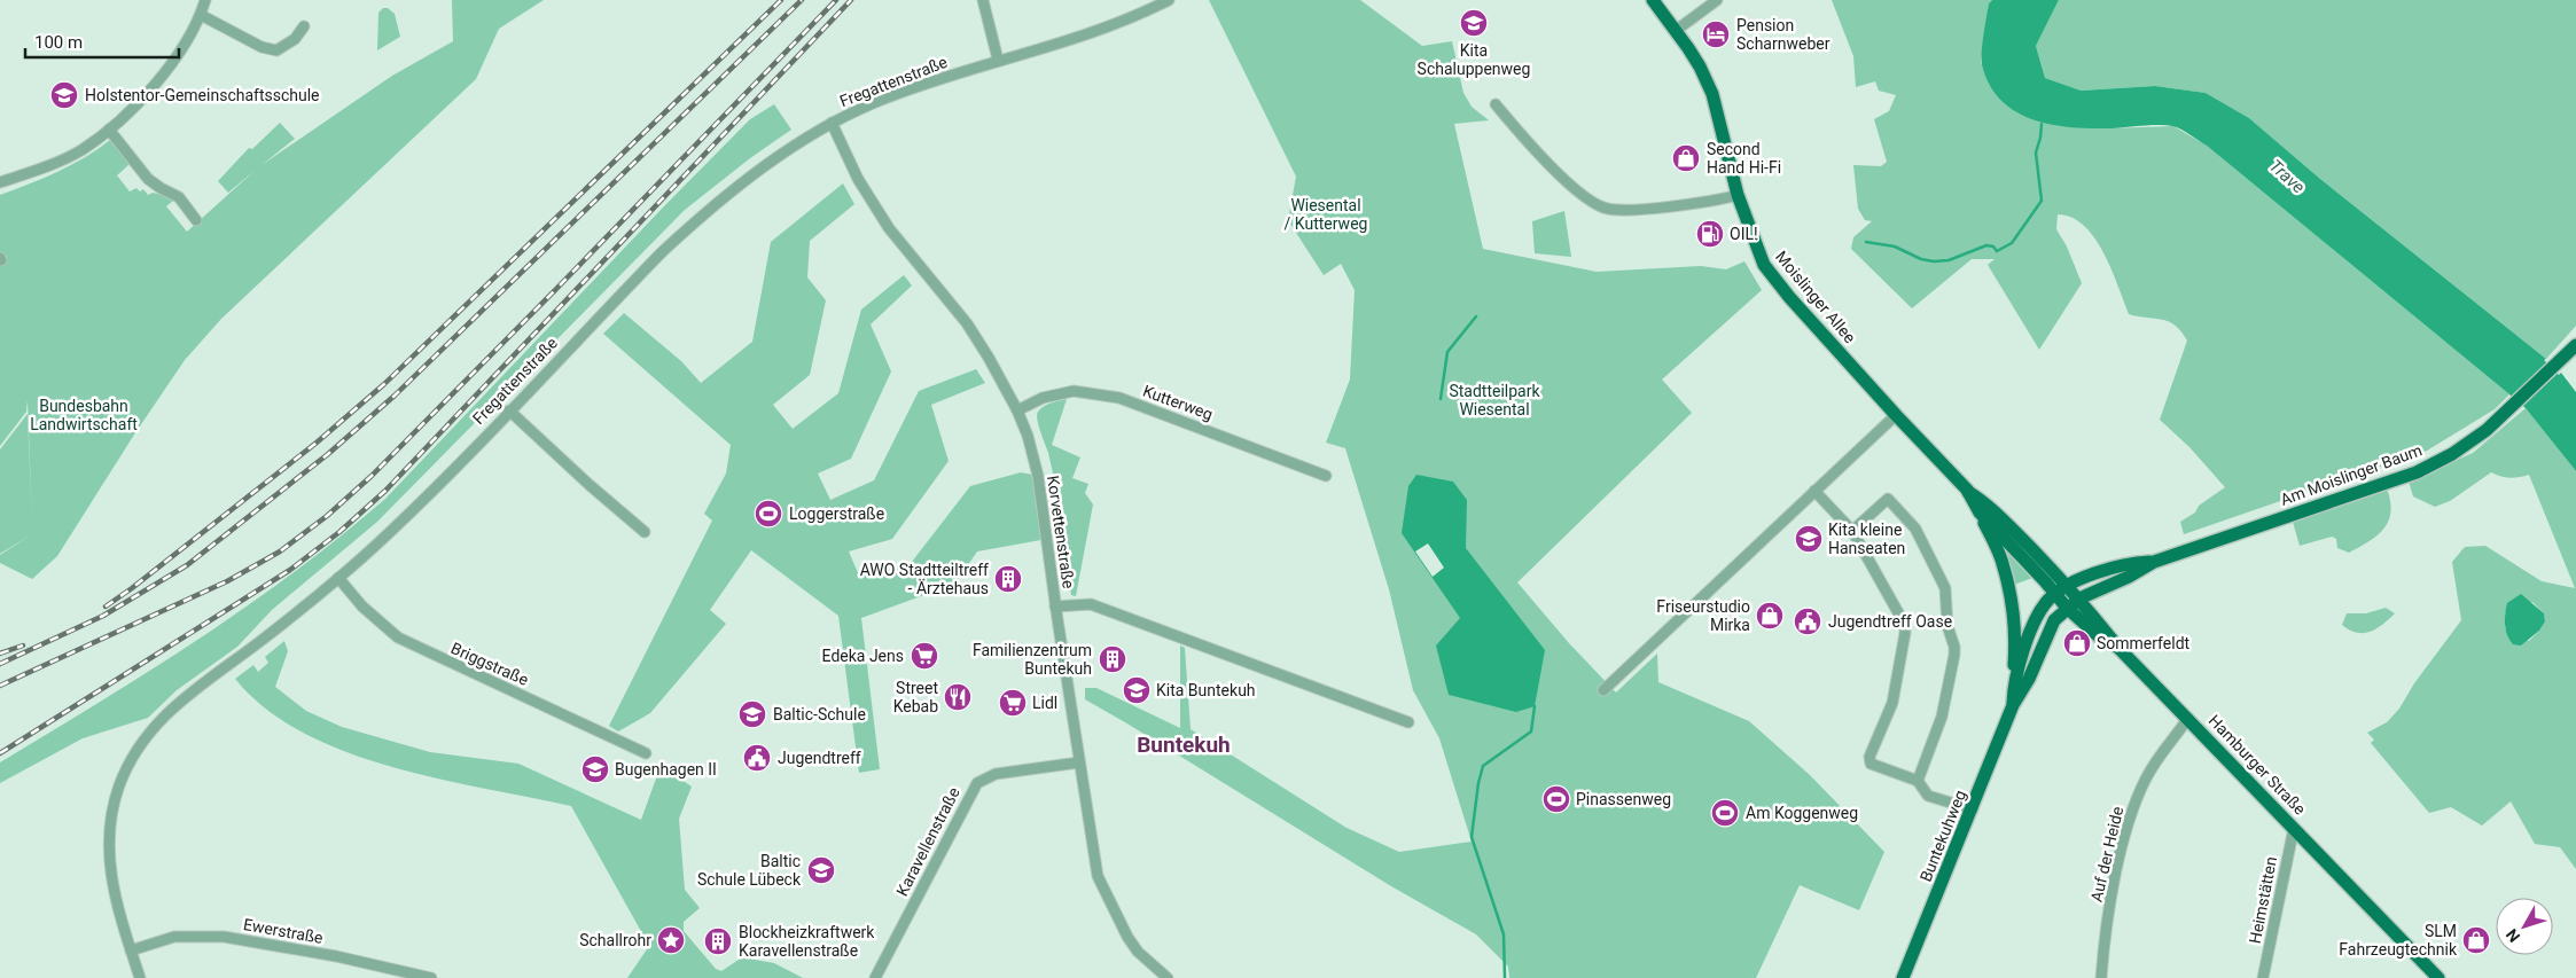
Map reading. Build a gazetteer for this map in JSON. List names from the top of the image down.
{
  "streets": {
    "main road": [
      "Moislinger Allee",
      "Am Moislinger Baum",
      "Hamburger Straße",
      "Buntekuhweg"
    ],
    "street": [
      "Fregattenstraße",
      "Kutterweg",
      "Korvettenstraße",
      "Briggstraße",
      "Karavellenstraße",
      "Auf der Heide",
      "Heimstätten",
      "Ewerstraße"
    ]
  },
  "crossings": [
    ["Fregattenstraße", "Korvettenstraße"],
    ["Fregattenstraße", "Briggstraße"],
    ["Fregattenstraße", "Ewerstraße"],
    ["Moislinger Allee", "Am Moislinger Baum"],
    ["Moislinger Allee", "Hamburger Straße"],
    ["Moislinger Allee", "Buntekuhweg"],
    ["Kutterweg", "Korvettenstraße"],
    ["Am Moislinger Baum", "Hamburger Straße"],
    ["Am Moislinger Baum", "Buntekuhweg"],
    ["Korvettenstraße", "Karavellenstraße"],
    ["Hamburger Straße", "Buntekuhweg"],
    ["Hamburger Straße", "Auf der Heide"],
    ["Hamburger Straße", "Heimstätten"]
  ],
  "districts": ["Buntekuh"],
  "water": ["Trave"],
  "parks": ["Wiesental / Kutterweg", "Stadtteilpark Wiesental", "Bundesbahn Landwirtschaft"],
  "places": {
    "school or university": [
      "Kita Schaluppenweg",
      "Holstentor-Gemeinschaftsschule",
      "Kita kleine Hanseaten",
      "Kita Buntekuh",
      "Baltic-Schule",
      "Bugenhagen II",
      "Baltic Schule Lübeck"
    ],
    "hotel": ["Pension Scharnweber"],
    "shop": [
      "Second Hand Hi-Fi",
      "Friseurstudio Mirka",
      "Sommerfeldt",
      "SLM Fahrzeugtechnik"
    ],
    "fuel station": ["OIL!"],
    "sports": ["Loggerstraße", "Pinassenweg", "Am Koggenweg"],
    "building": ["AWO Stadtteiltreff - Ärztehaus", "Familienzentrum Buntekuh", "Blockheizkraftwerk Karavellenstraße"],
    "public building": ["Jugendtreff Oase", "Jugendtreff"],
    "supermarket": ["Edeka Jens", "Lidl"],
    "restaurant": ["Street Kebab"],
    "place": ["Schallrohr"]
  },
  "scale_bar": "100 m",
  "north": "bottom left"
}
